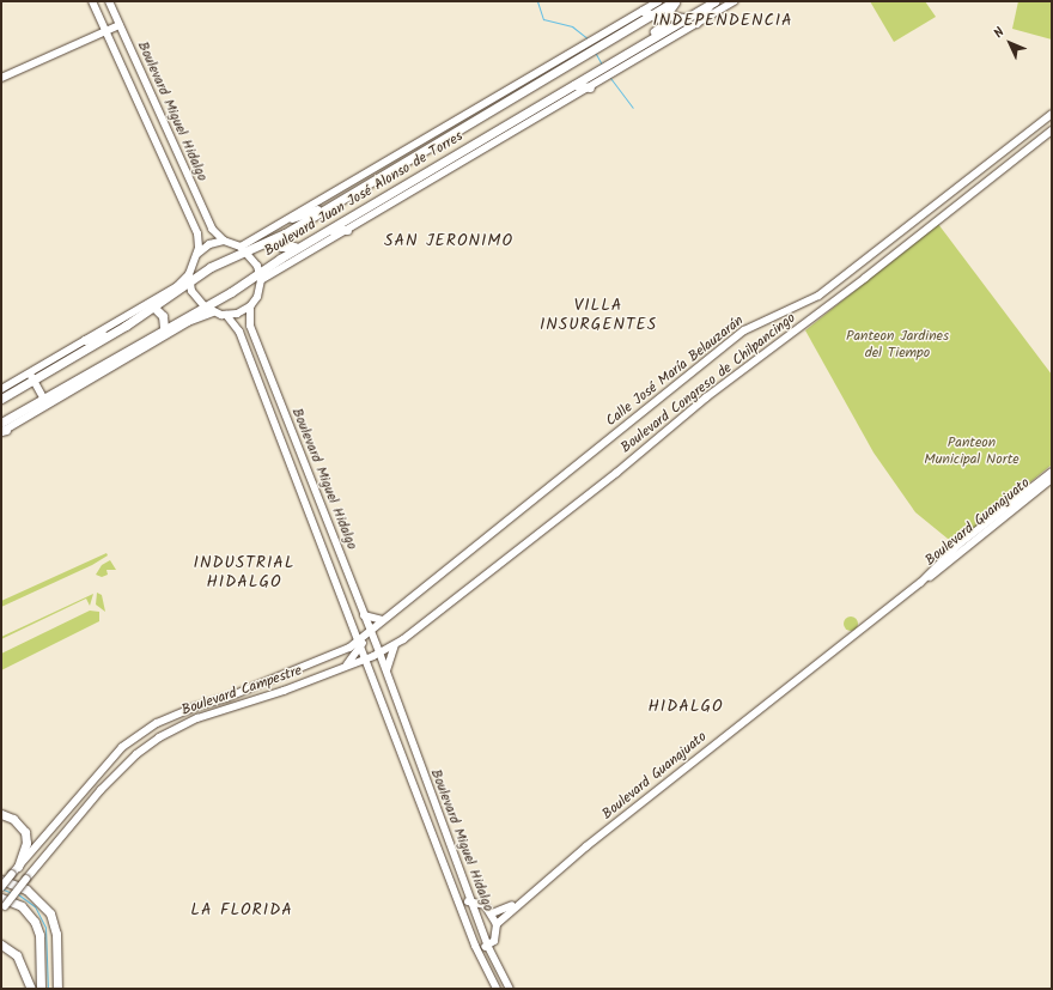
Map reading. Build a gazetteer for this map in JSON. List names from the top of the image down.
{
  "streets": {
    "main road": ["Boulevard Juan José Alonso de Torres"],
    "street": [
      "Boulevard Miguel Hidalgo",
      "Calle José María Belauzarán",
      "Boulevard Congreso de Chilpancingo",
      "Boulevard Guanajuato",
      "Boulevard Campestre"
    ]
  },
  "crossings": [
    ["Boulevard Miguel Hidalgo", "Boulevard Juan José Alonso de Torres"],
    ["Boulevard Miguel Hidalgo", "Calle José María Belauzarán"],
    ["Boulevard Miguel Hidalgo", "Boulevard Congreso de Chilpancingo"],
    ["Boulevard Miguel Hidalgo", "Boulevard Guanajuato"],
    ["Boulevard Miguel Hidalgo", "Boulevard Campestre"],
    ["Calle José María Belauzarán", "Boulevard Campestre"],
    ["Boulevard Congreso de Chilpancingo", "Boulevard Campestre"]
  ],
  "districts": [
    "INDEPENDENCIA",
    "SAN JERONIMO",
    "VILLA INSURGENTES",
    "INDUSTRIAL HIDALGO",
    "HIDALGO",
    "LA FLORIDA"
  ],
  "parks": ["Panteon Jardines del Tiempo", "Panteon Municipal Norte"],
  "north": "top left"
}
